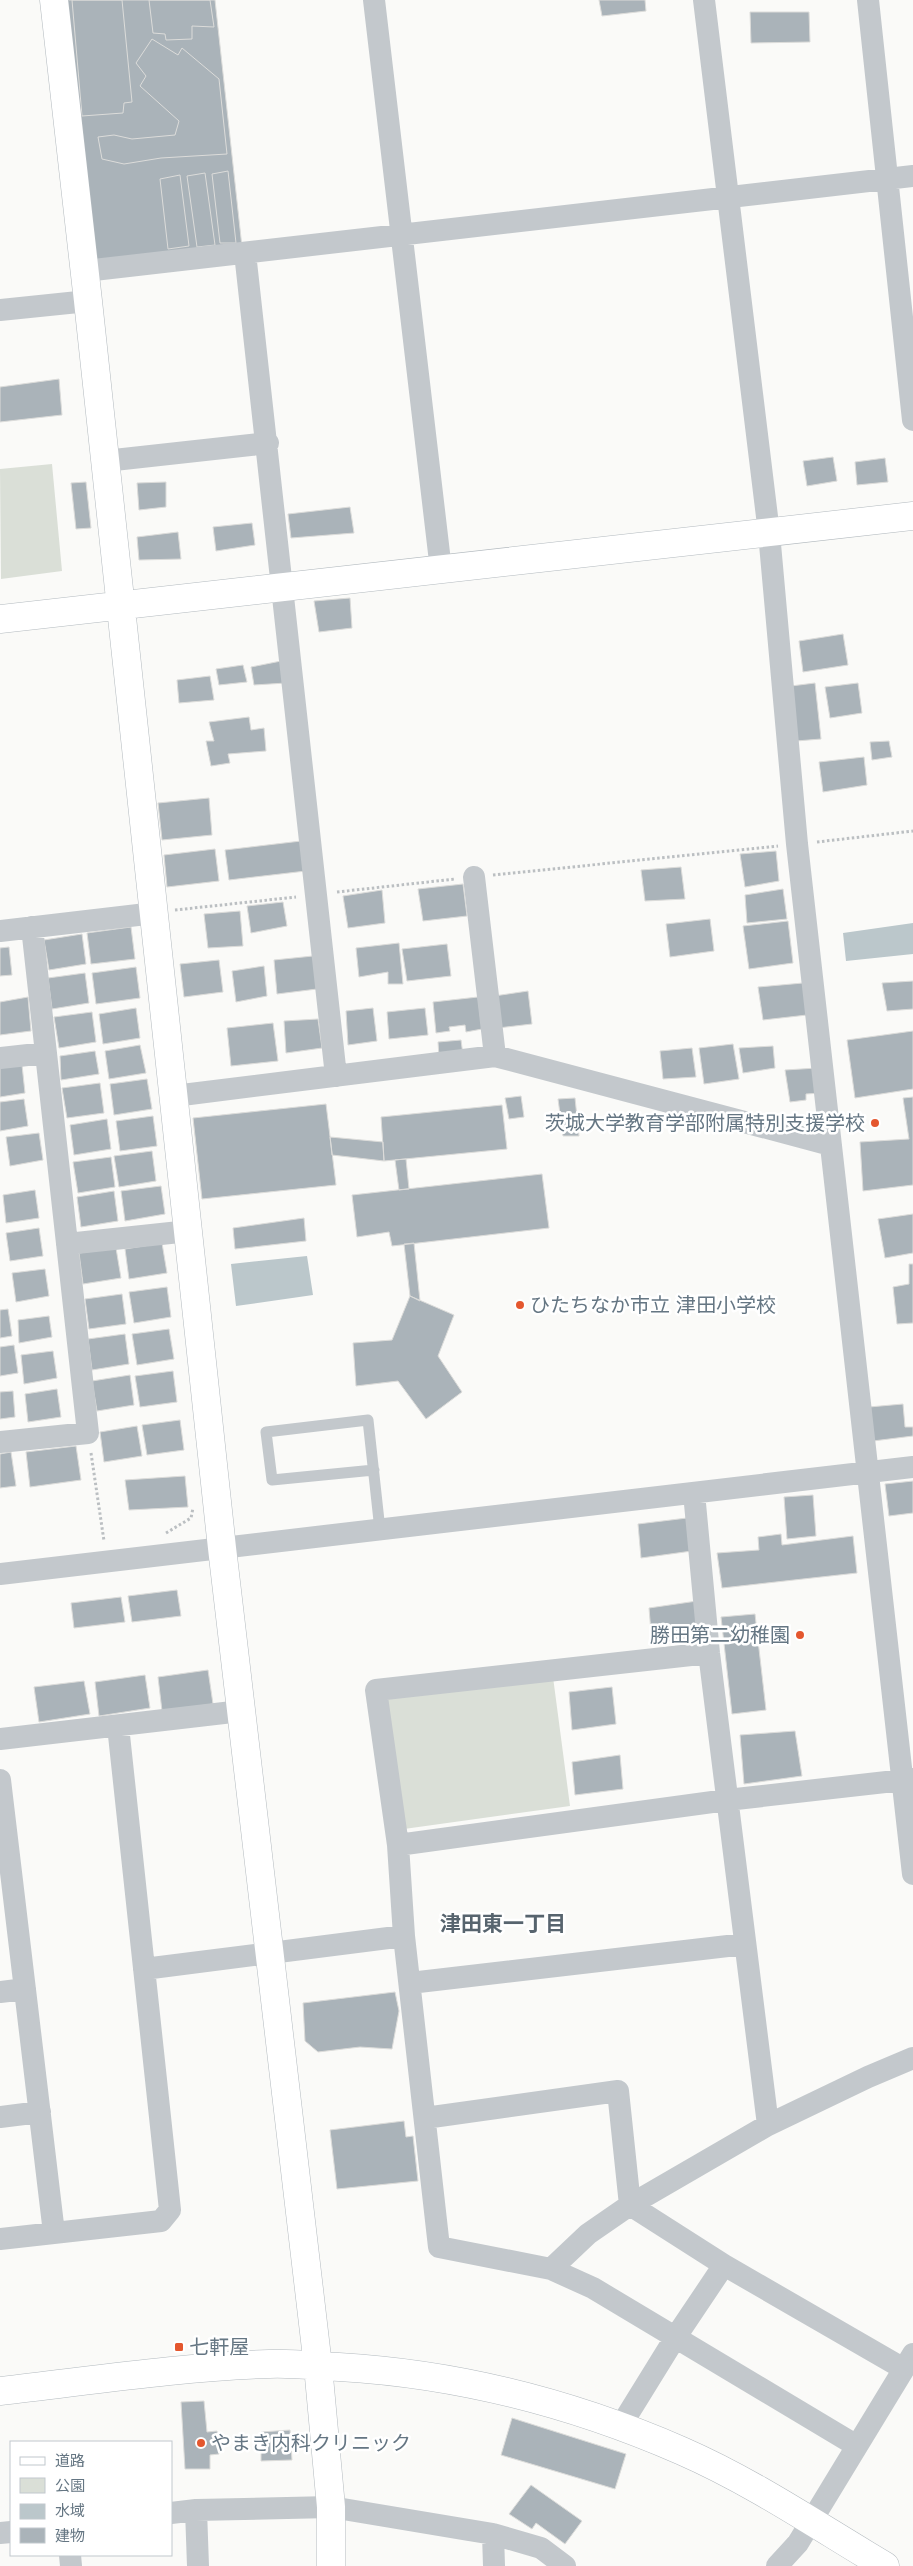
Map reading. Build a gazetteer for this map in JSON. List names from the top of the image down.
{
  "districts": ["津田東一丁目"],
  "places": {
    "other": [
      "茨城大学教育学部附属特別支援学校",
      "ひたちなか市立 津田小学校",
      "勝田第二幼稚園",
      "やまき内科クリニック"
    ],
    "transit": ["七軒屋"]
  },
  "legend": [
    "道路",
    "公園",
    "水域",
    "建物"
  ]
}
